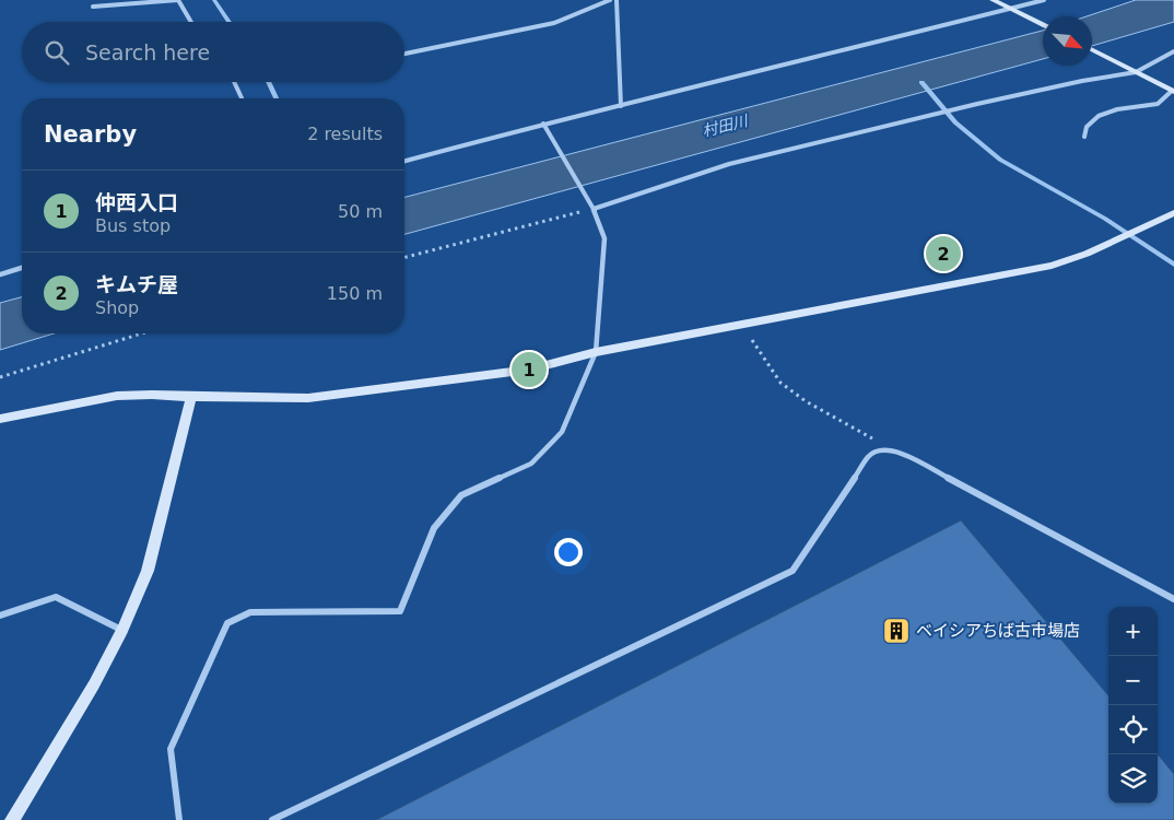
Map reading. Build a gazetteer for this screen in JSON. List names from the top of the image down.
{
  "water": ["村田川"],
  "places": {
    "building": ["ベイシアちば古市場店"]
  },
  "north": "bottom right",
  "page": {
    "search": "Search here",
    "heading": ["Nearby", "2 results"],
    "list": [
      {
        "mark": "1",
        "name": "仲西入口",
        "note": "Bus stop",
        "value": "50 m"
      },
      {
        "mark": "2",
        "name": "キムチ屋",
        "note": "Shop",
        "value": "150 m"
      }
    ],
    "pins": ["2", "1"],
    "map_buttons": ["+", "−"]
  }
}
